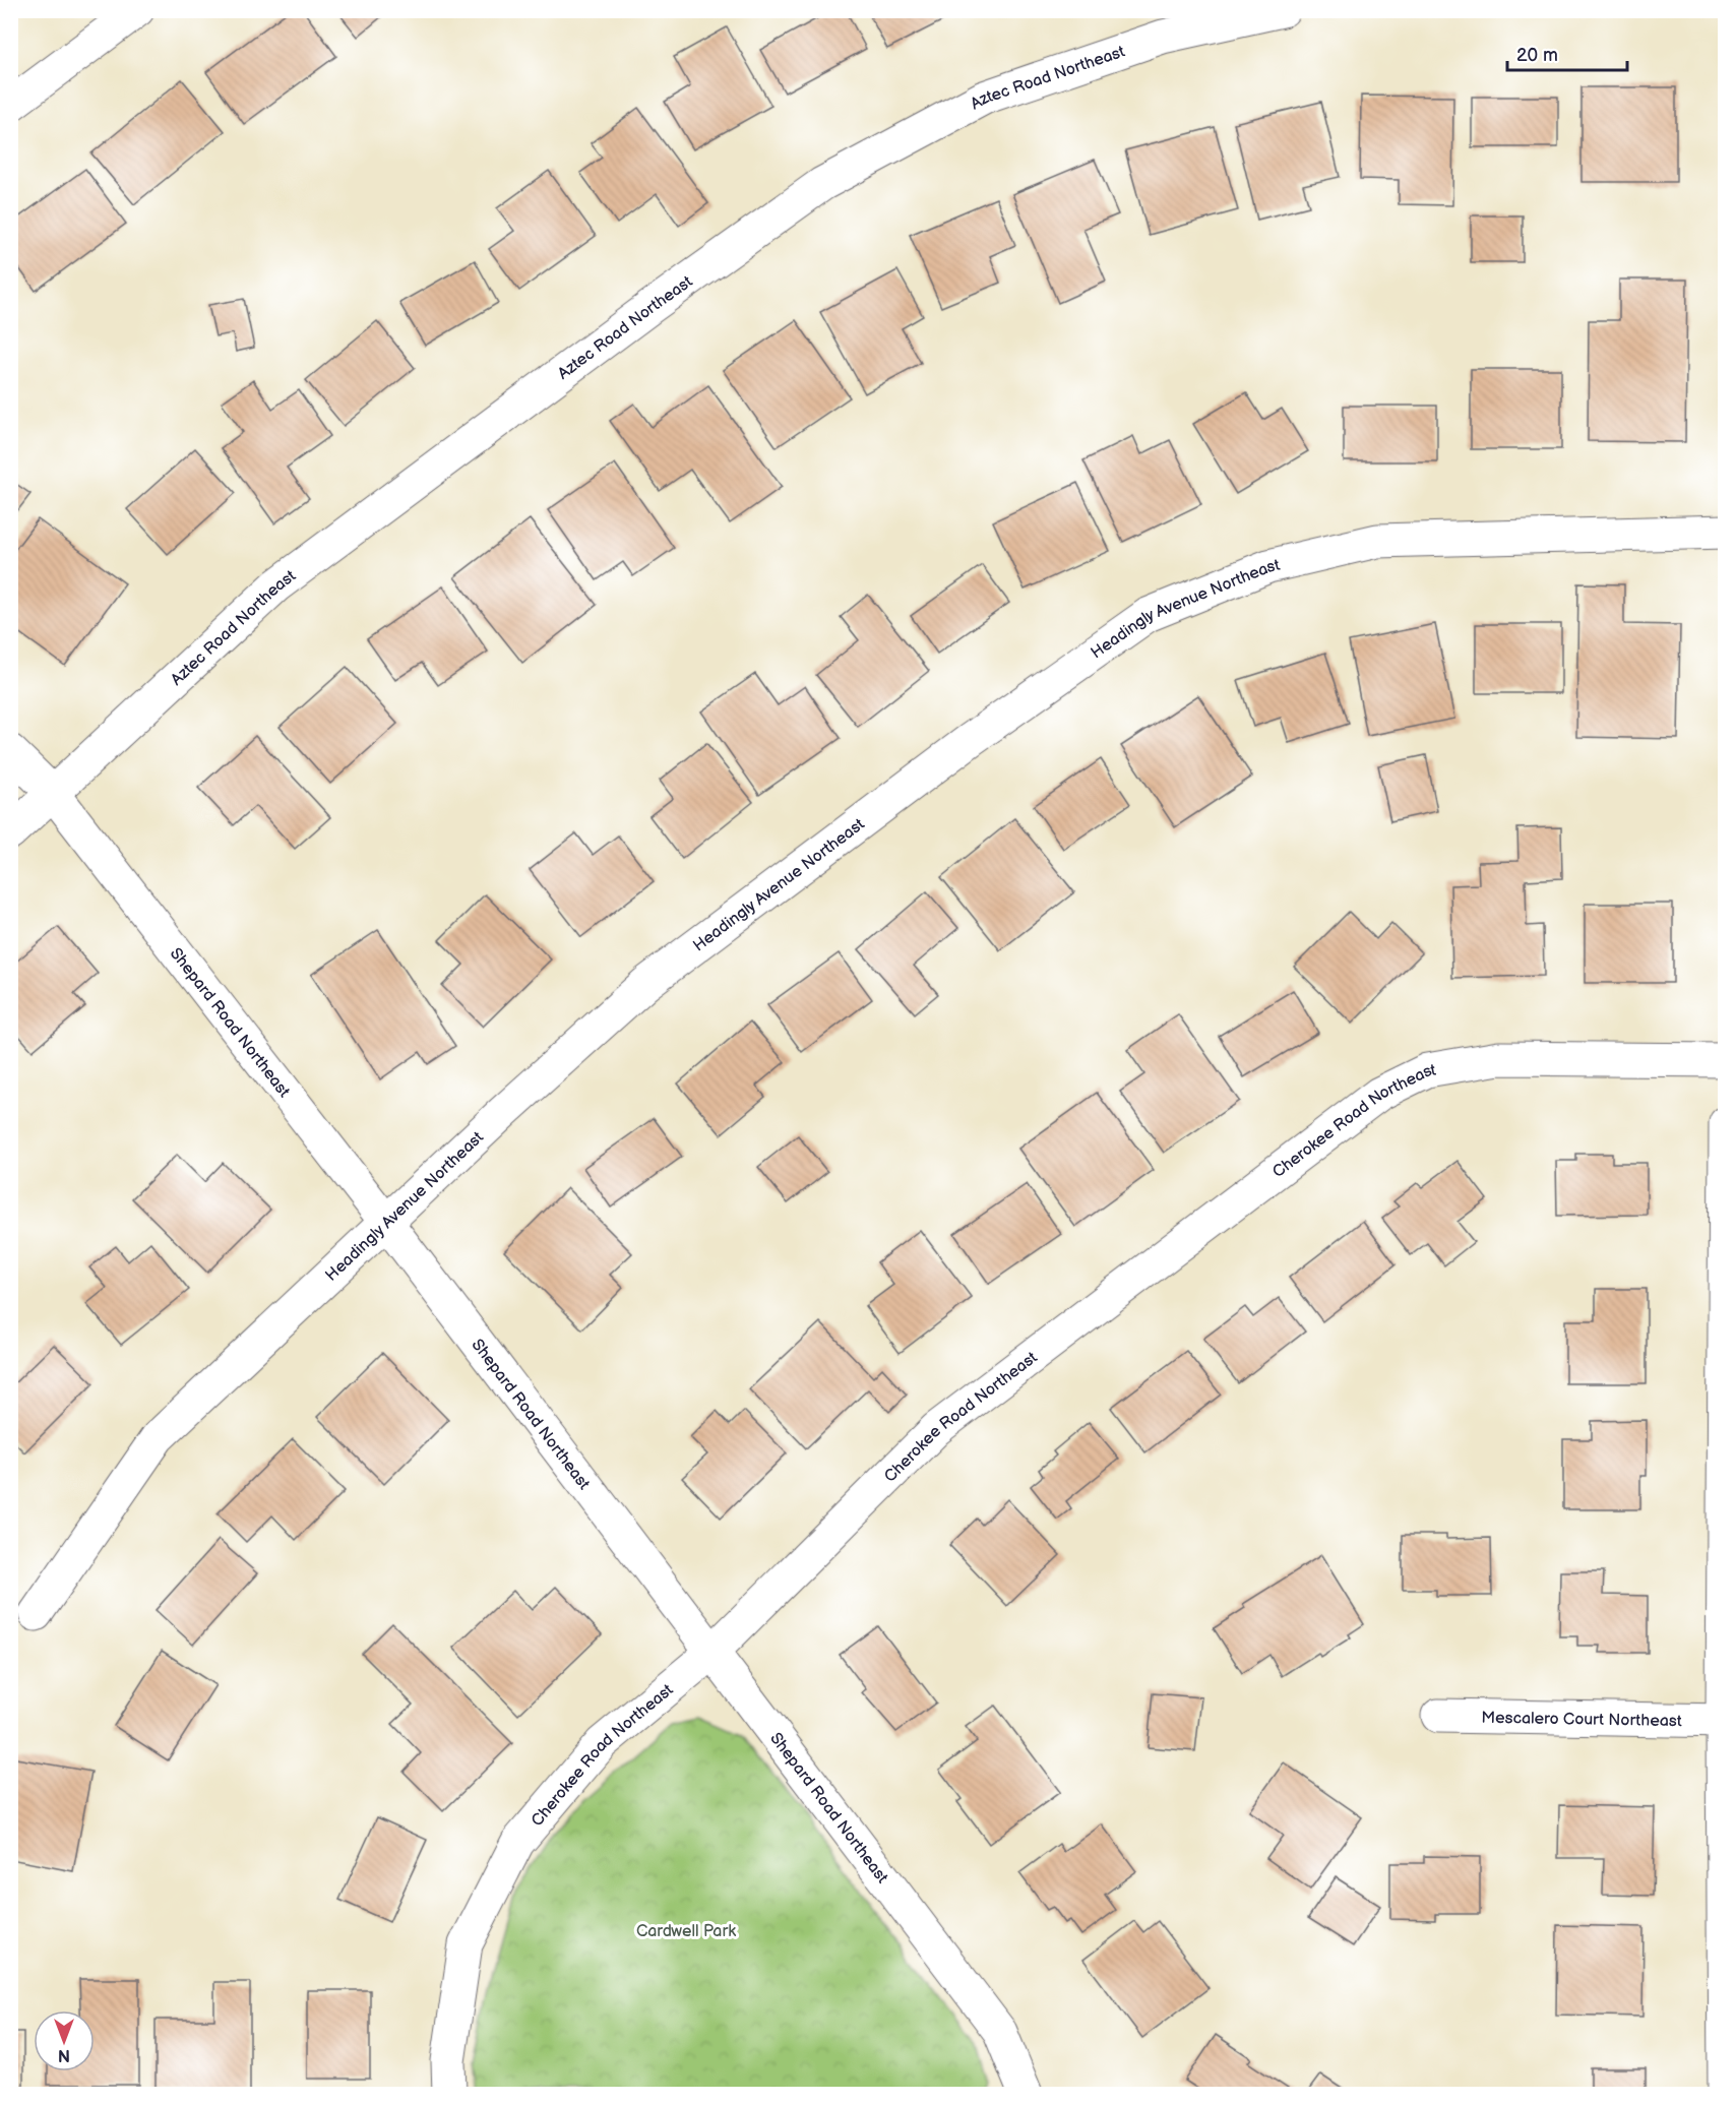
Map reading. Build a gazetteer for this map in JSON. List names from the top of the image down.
{
  "streets": {
    "street": [
      "Aztec Road Northeast",
      "Headingly Avenue Northeast",
      "Shepard Road Northeast",
      "Cherokee Road Northeast",
      "Mescalero Court Northeast"
    ]
  },
  "crossings": [
    ["Aztec Road Northeast", "Shepard Road Northeast"],
    ["Headingly Avenue Northeast", "Shepard Road Northeast"],
    ["Shepard Road Northeast", "Cherokee Road Northeast"]
  ],
  "parks": ["Cardwell Park"],
  "scale_bar": "20 m",
  "north": "bottom"
}
